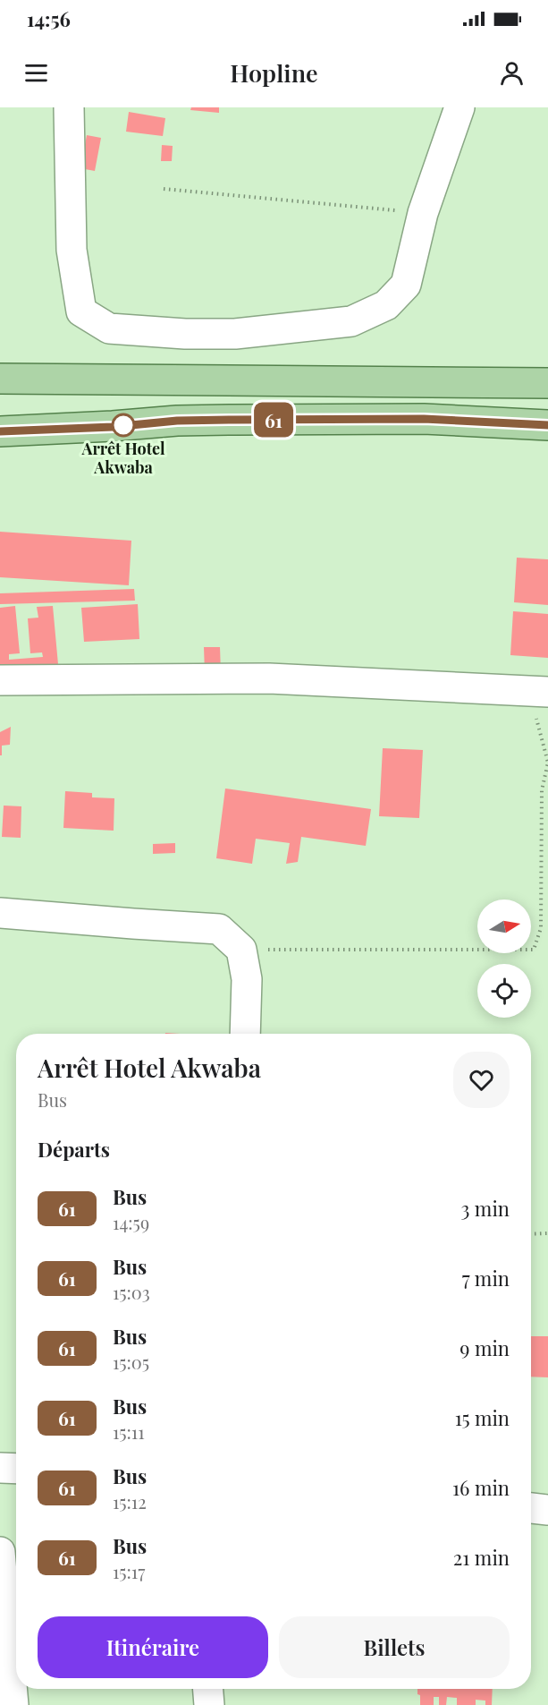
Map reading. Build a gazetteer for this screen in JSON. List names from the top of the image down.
{
  "places": ["Arrêt Hotel Akwaba"],
  "lines": ["bus line 61"],
  "north": "right",
  "page": {
    "status": "14:56",
    "header": "Hopline",
    "on_map": "61",
    "heading": [
      ["Arrêt Hotel Akwaba", "Bus"],
      "Départs"
    ],
    "list": [
      {
        "mark": "61",
        "name": "Bus",
        "note": "14:59",
        "value": "3 min"
      },
      {
        "mark": "61",
        "name": "Bus",
        "note": "15:03",
        "value": "7 min"
      },
      {
        "mark": "61",
        "name": "Bus",
        "note": "15:05",
        "value": "9 min"
      },
      {
        "mark": "61",
        "name": "Bus",
        "note": "15:11",
        "value": "15 min"
      },
      {
        "mark": "61",
        "name": "Bus",
        "note": "15:12",
        "value": "16 min"
      },
      {
        "mark": "61",
        "name": "Bus",
        "note": "15:17",
        "value": "21 min"
      }
    ],
    "buttons": ["Itinéraire", "Billets"]
  }
}
